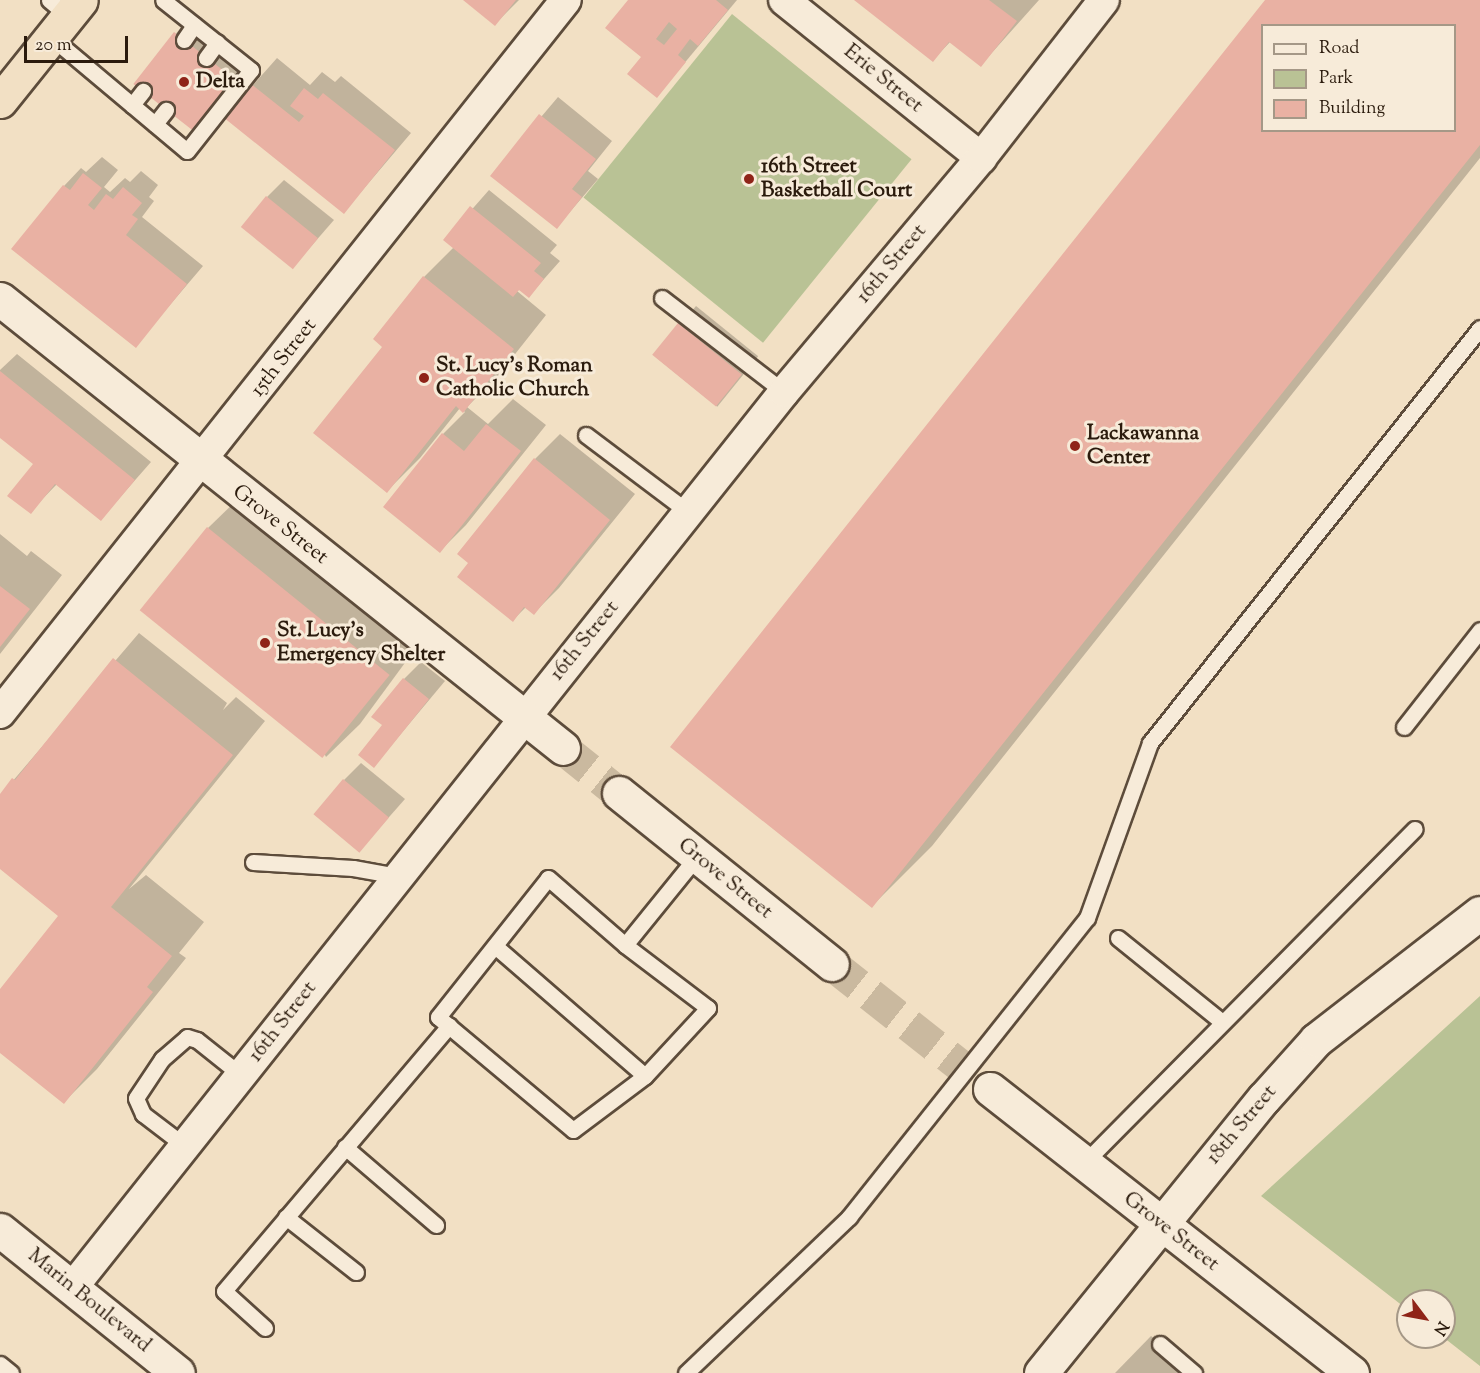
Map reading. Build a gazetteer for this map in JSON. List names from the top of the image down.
{
  "streets": {
    "street": [
      "Erie Street",
      "16th Street",
      "15th Street",
      "Grove Street",
      "18th Street",
      "Marin Boulevard"
    ]
  },
  "crossings": [
    ["Erie Street", "16th Street"],
    ["16th Street", "Grove Street"],
    ["16th Street", "Marin Boulevard"],
    ["15th Street", "Grove Street"],
    ["Grove Street", "18th Street"]
  ],
  "places": [
    "Delta",
    "16th Street Basketball Court",
    "St. Lucy's Roman Catholic Church",
    "Lackawanna Center",
    "St. Lucy's Emergency Shelter"
  ],
  "legend": ["Road", "Park", "Building"],
  "scale_bar": "20 m",
  "north": "bottom right"
}
